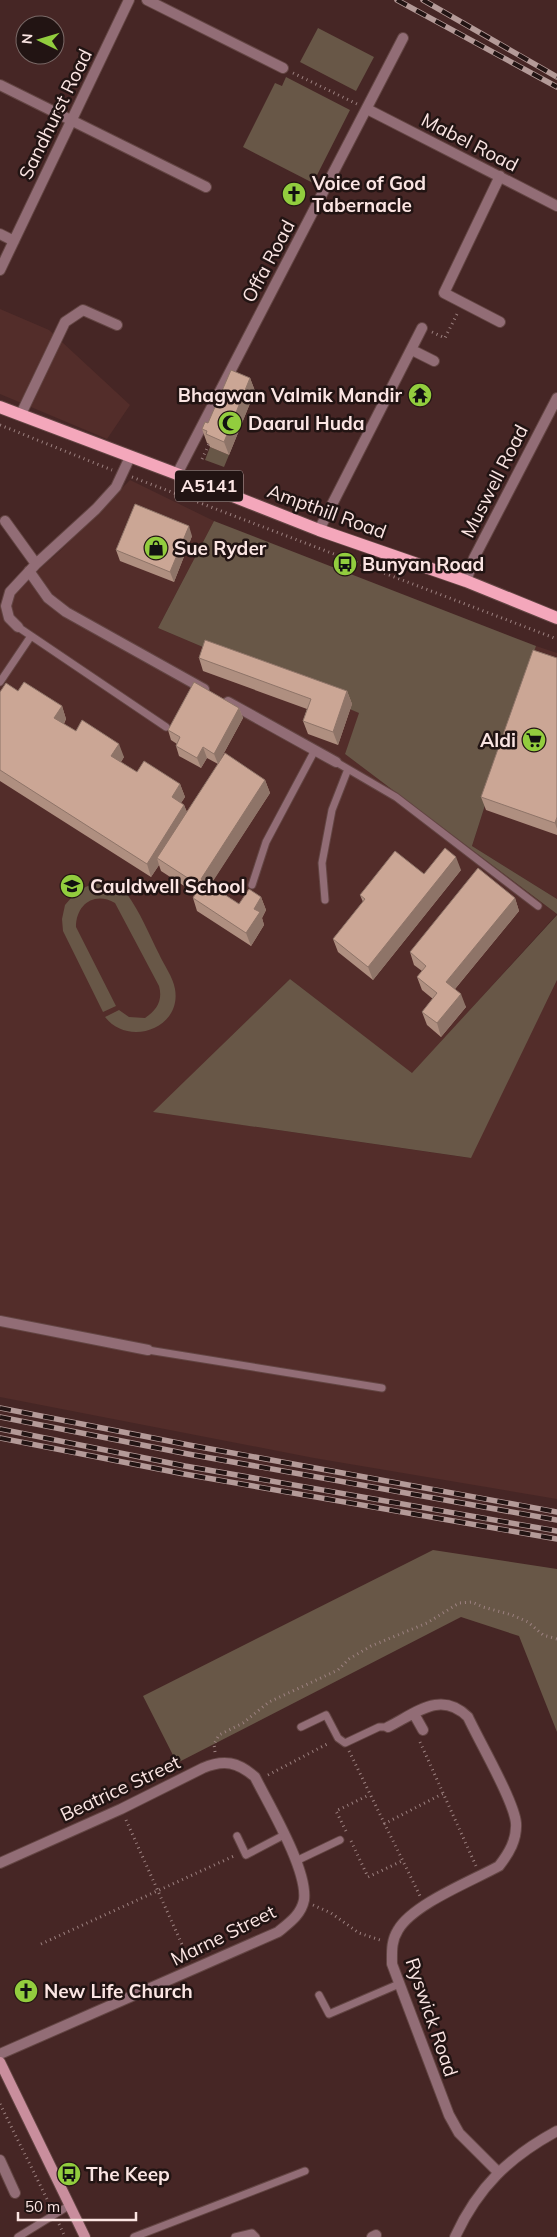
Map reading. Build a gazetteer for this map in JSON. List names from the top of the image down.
{
  "streets": {
    "main road": ["A5141", "Ampthill Road"],
    "street": [
      "Sandhurst Road",
      "Mabel Road",
      "Offa Road",
      "Muswell Road",
      "Beatrice Street",
      "Marne Street",
      "Ryswick Road"
    ]
  },
  "crossings": [
    ["Mabel Road", "Offa Road"],
    ["Offa Road", "Ampthill Road"],
    ["Muswell Road", "Ampthill Road"]
  ],
  "places": {
    "church": ["Voice of God Tabernacle", "New Life Church"],
    "temple": ["Bhagwan Valmik Mandir"],
    "mosque": ["Daarul Huda"],
    "shop": ["Sue Ryder"],
    "bus stop": ["Bunyan Road", "The Keep"],
    "supermarket": ["Aldi"],
    "school or university": ["Cauldwell School"]
  },
  "scale_bar": "50 m",
  "north": "left"
}
